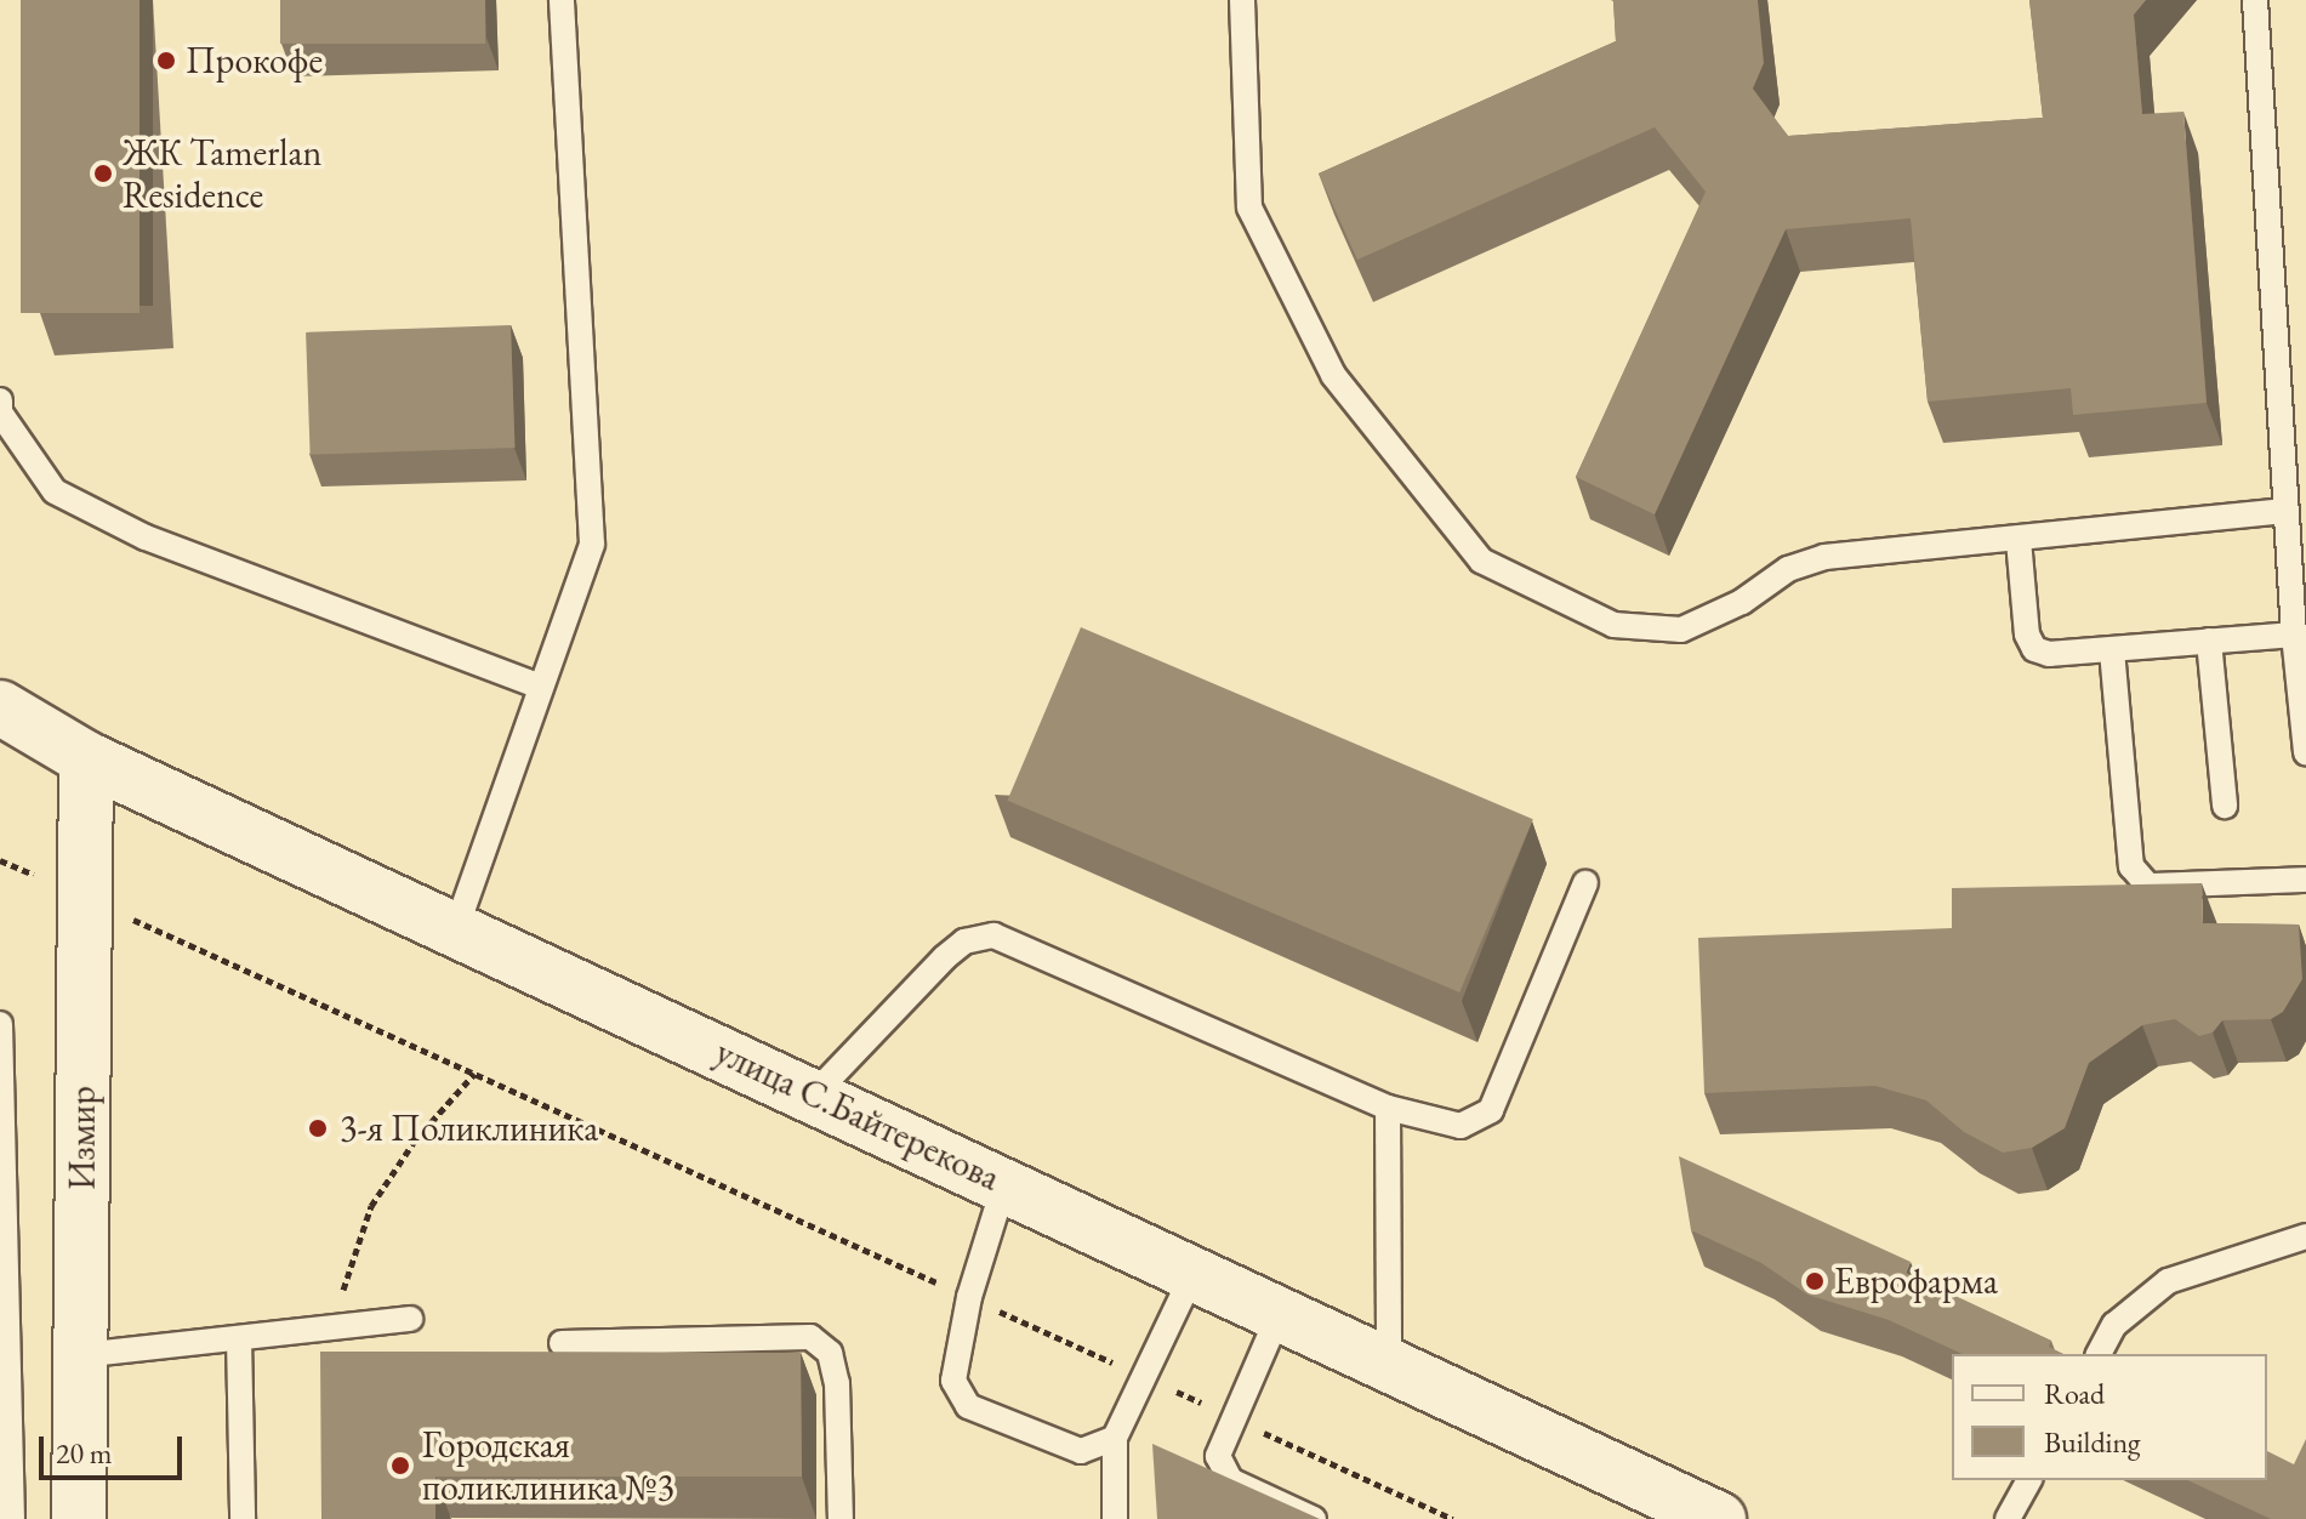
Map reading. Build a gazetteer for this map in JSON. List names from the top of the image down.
{
  "streets": {
    "main road": ["улица С.Байтерекова", "Измир"]
  },
  "crossings": [
    ["улица С.Байтерекова", "Измир"]
  ],
  "places": [
    "Прокофе",
    "ЖК Tamerlan Residence",
    "3-я Поликлиника",
    "Еврофарма",
    "Городская поликлиника №3"
  ],
  "legend": ["Road", "Building"],
  "scale_bar": "20 m"
}
